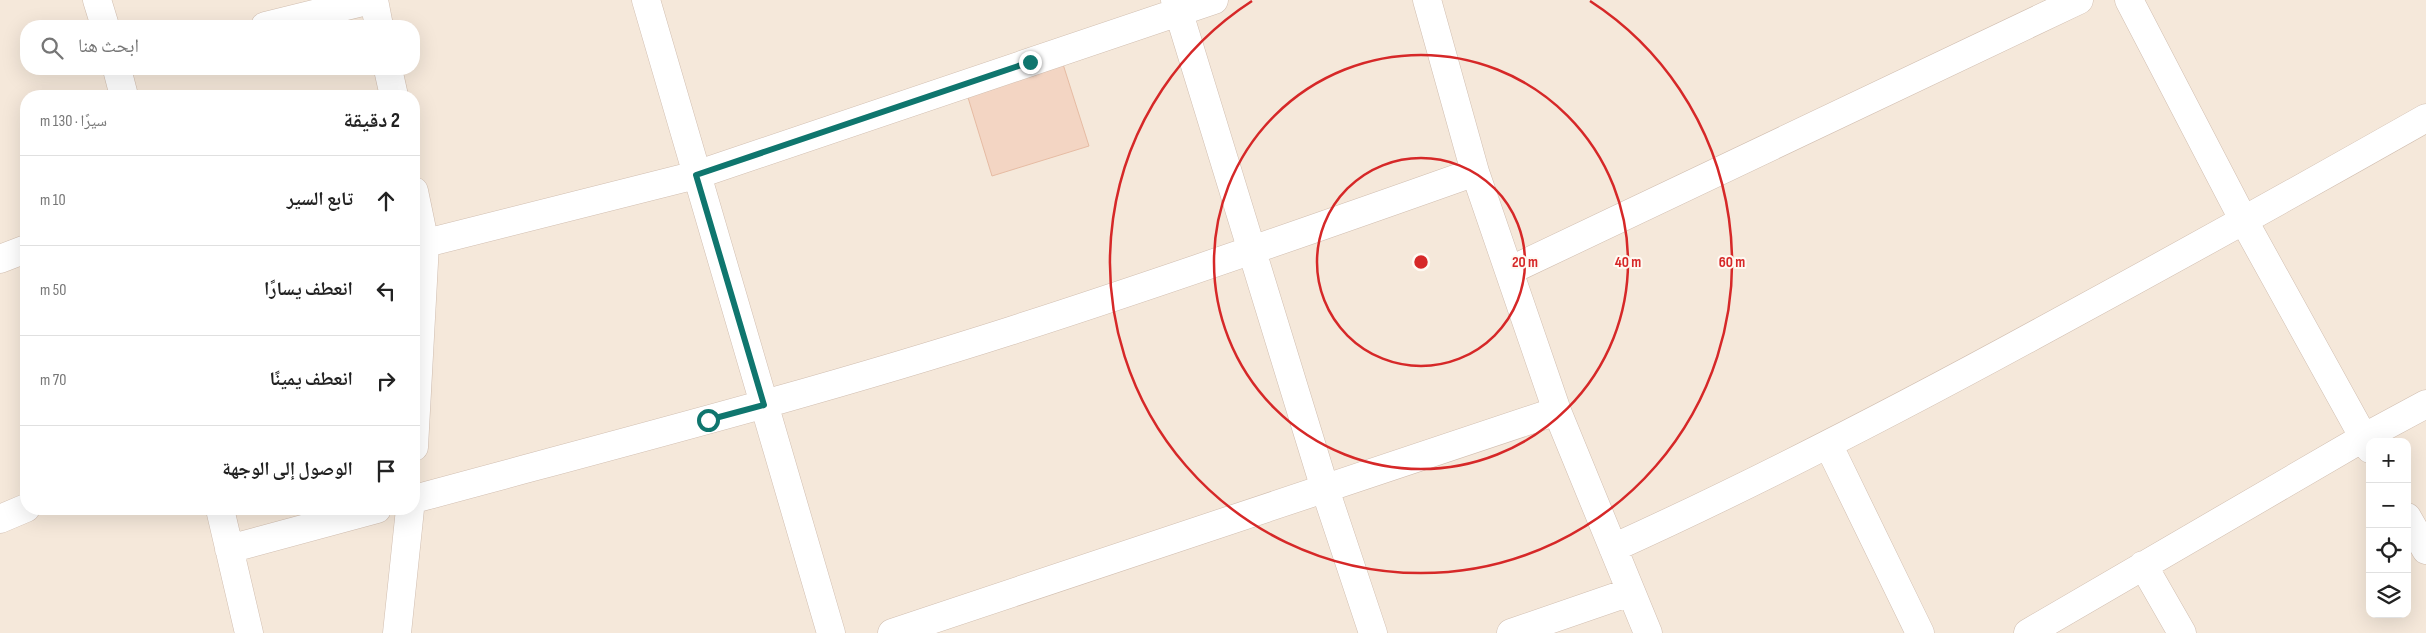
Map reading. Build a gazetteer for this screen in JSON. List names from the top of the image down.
{
  "page": {
    "search": "ابحث هنا",
    "heading": ["2 دقيقة", "سيرًا · 130 m"],
    "list": [
      ["تابع السير", "10 m"],
      ["انعطف يسارًا", "50 m"],
      ["انعطف يمينًا", "70 m"],
      "الوصول إلى الوجهة"
    ],
    "map_buttons": ["+", "−"]
  },
  "rings": ["20 m", "40 m", "60 m"]
}
